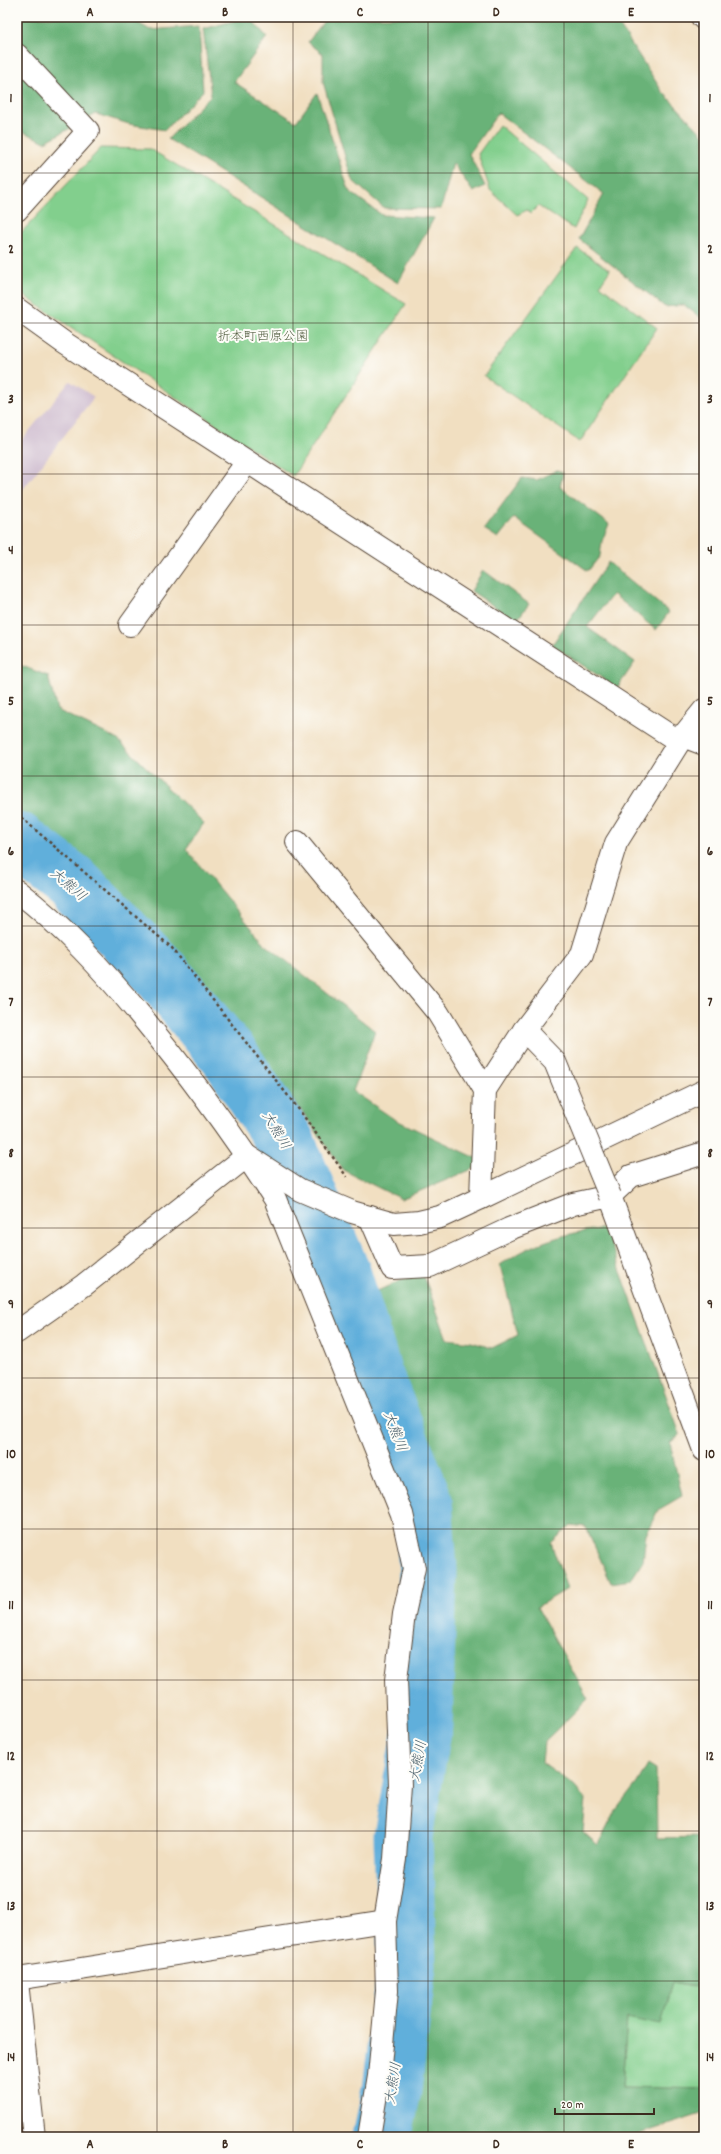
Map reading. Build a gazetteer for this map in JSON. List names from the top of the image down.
{
  "water": ["大熊川"],
  "parks": ["折本町西原公園"],
  "scale_bar": "20 m",
  "grid": {
    "columns": [
      "A",
      "B",
      "C",
      "D",
      "E"
    ],
    "rows": [
      "1",
      "2",
      "3",
      "4",
      "5",
      "6",
      "7",
      "8",
      "9",
      "10",
      "11",
      "12",
      "13",
      "14"
    ]
  }
}
